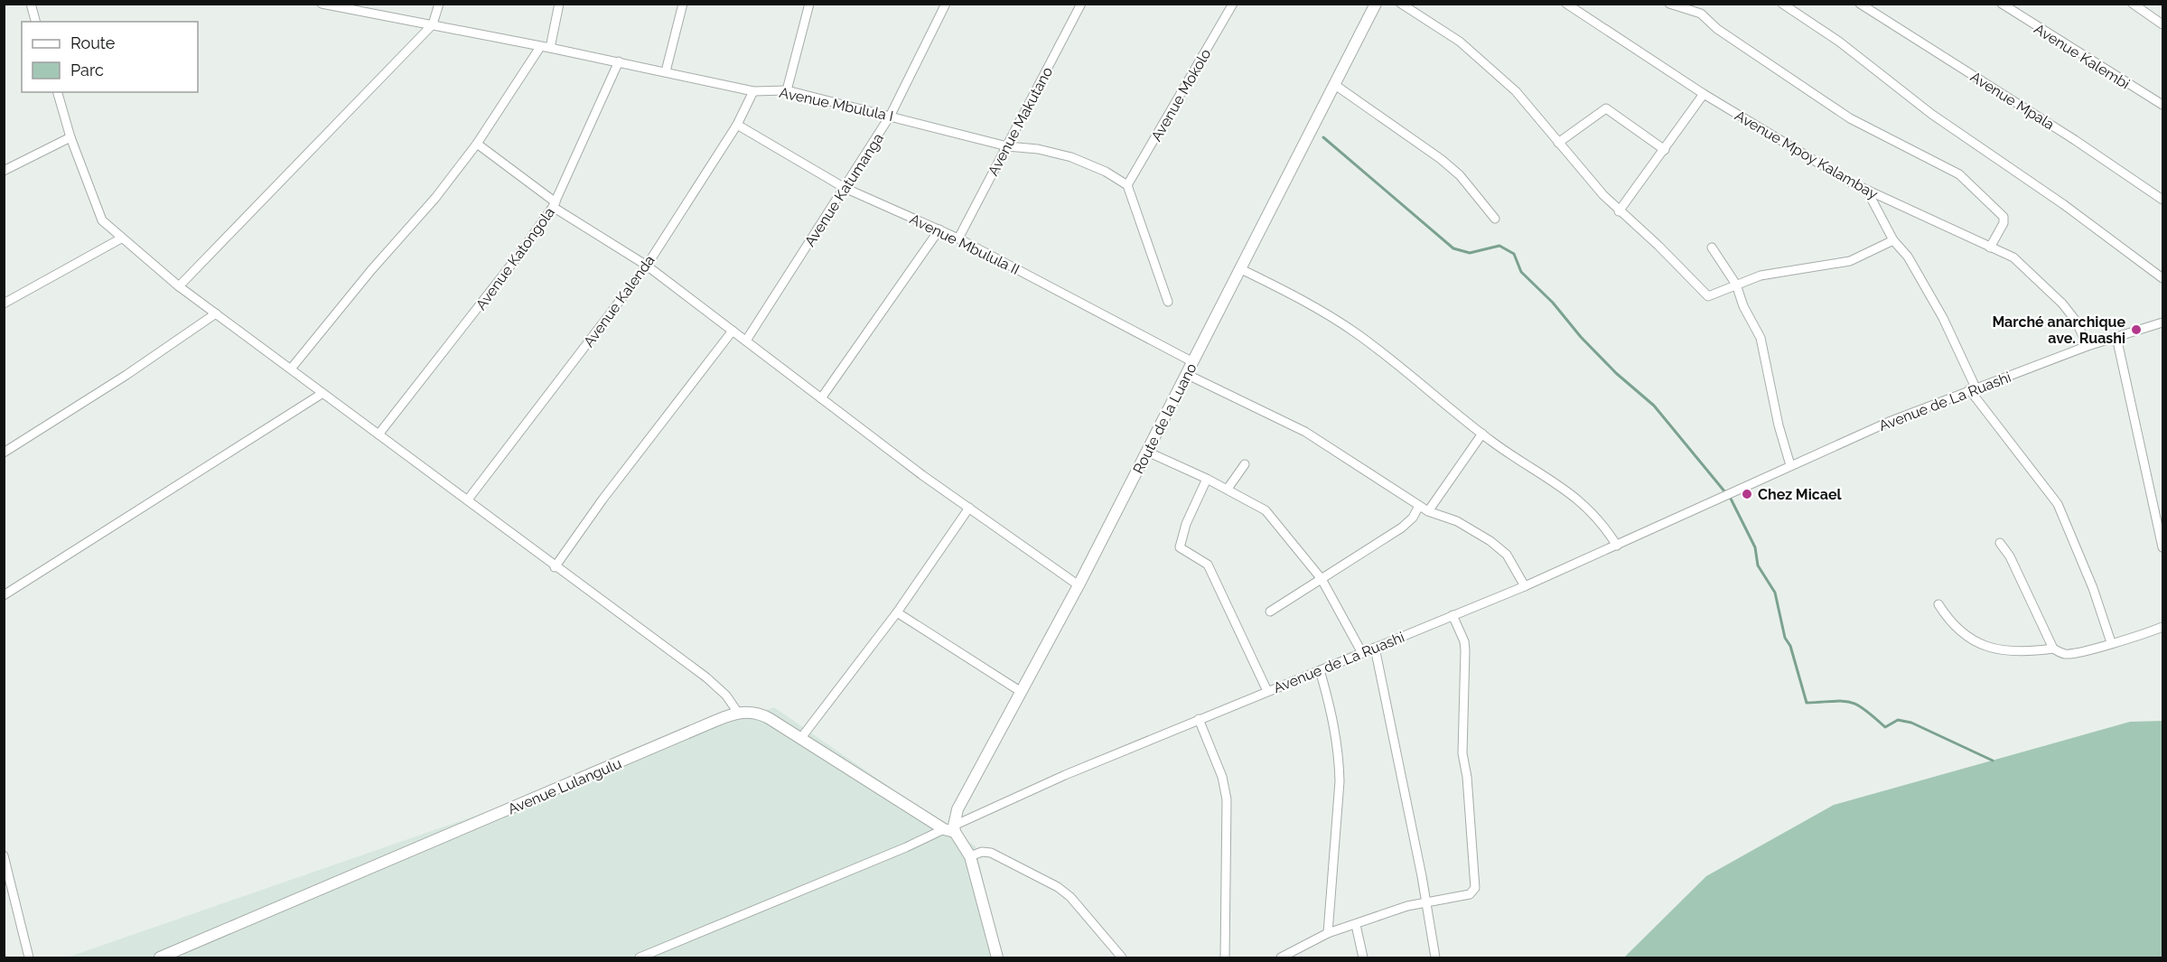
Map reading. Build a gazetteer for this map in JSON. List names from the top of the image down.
{
  "streets": {
    "street": [
      "Avenue Kalembi",
      "Avenue Mokolo",
      "Avenue Mpala",
      "Avenue Mbulula I",
      "Avenue Makutano",
      "Avenue Mpoy Kalambay",
      "Avenue Katumanga",
      "Avenue Mbulula II",
      "Avenue Katongola",
      "Avenue Kalenda",
      "Avenue de La Ruashi",
      "Route de la Luano",
      "Avenue Lulangulu"
    ]
  },
  "crossings": [
    ["Avenue Mokolo", "Avenue Mbulula I"],
    ["Avenue Mbulula I", "Avenue Makutano"],
    ["Avenue Mbulula I", "Avenue Katumanga"],
    ["Avenue Mbulula I", "Avenue Katongola"],
    ["Avenue Mbulula I", "Avenue Kalenda"],
    ["Avenue Makutano", "Avenue Mbulula II"],
    ["Avenue Mpoy Kalambay", "Avenue de La Ruashi"],
    ["Avenue Katumanga", "Avenue Mbulula II"],
    ["Avenue Mbulula II", "Avenue Kalenda"],
    ["Avenue Mbulula II", "Route de la Luano"],
    ["Avenue de La Ruashi", "Route de la Luano"]
  ],
  "places": ["Marché anarchique ave. Ruashi", "Chez Micael"],
  "legend": ["Route", "Parc"]
}
